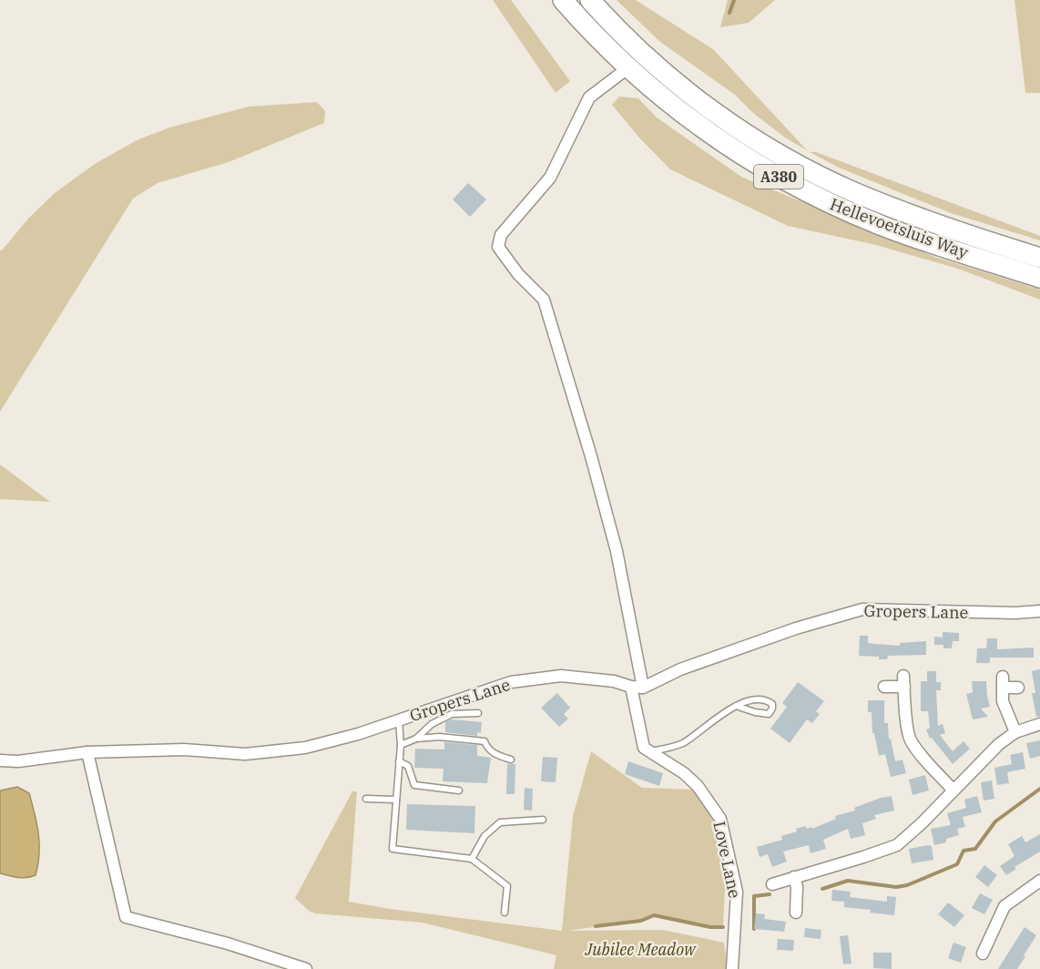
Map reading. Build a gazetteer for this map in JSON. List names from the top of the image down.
{
  "streets": {
    "highway": ["A380", "Hellevoetsluis Way"],
    "street": ["Gropers Lane", "Love Lane"]
  },
  "parks": ["Jubilee Meadow"]
}
